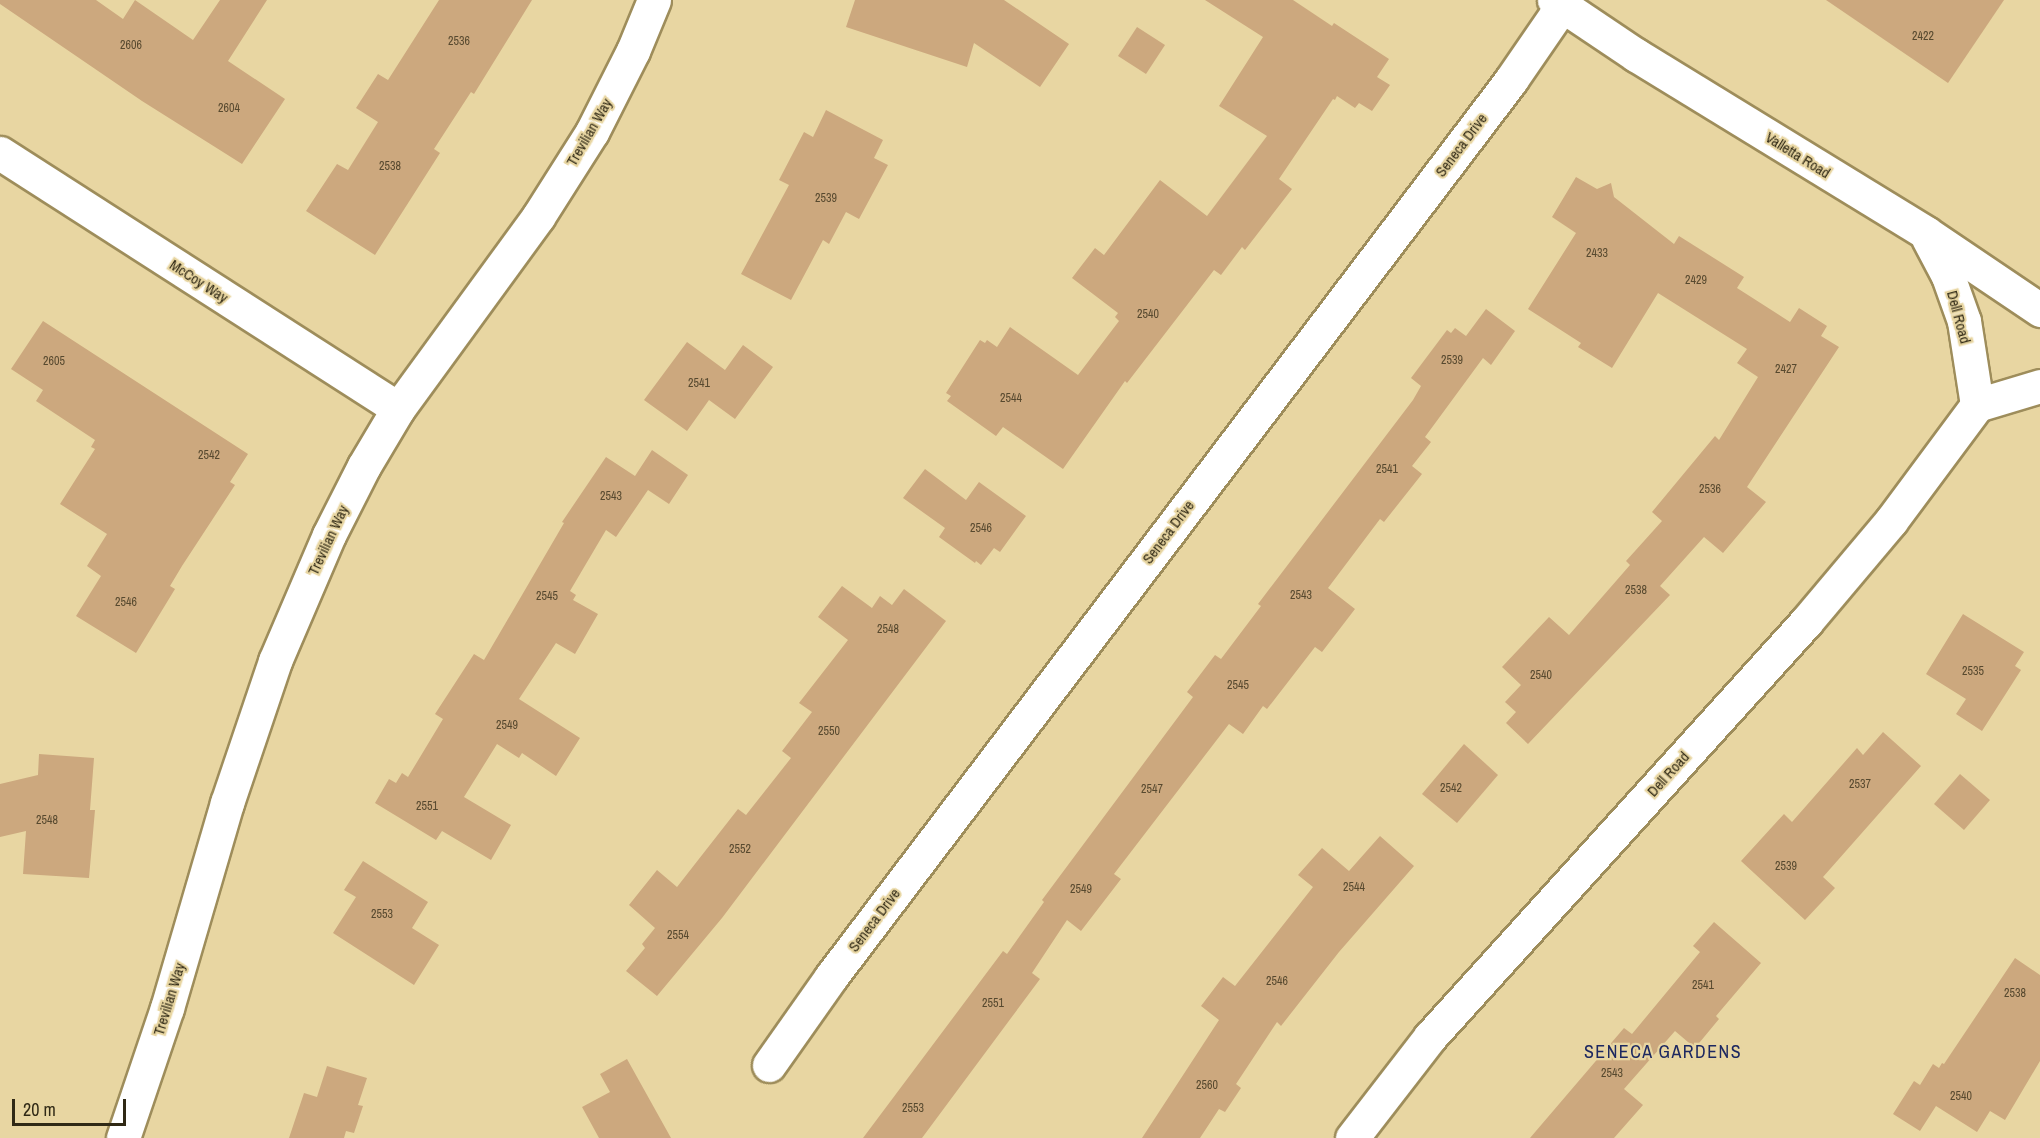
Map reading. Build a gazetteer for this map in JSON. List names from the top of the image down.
{
  "streets": {
    "street": [
      "Trevilian Way",
      "Seneca Drive",
      "Valletta Road",
      "McCoy Way",
      "Dell Road"
    ]
  },
  "crossings": [
    ["Trevilian Way", "McCoy Way"],
    ["Seneca Drive", "Valletta Road"],
    ["Valletta Road", "Dell Road"]
  ],
  "districts": ["SENECA GARDENS"],
  "house_numbers": [
    "2422",
    "2536",
    "2606",
    "2604",
    "2538",
    "2539",
    "2433",
    "2429",
    "2540",
    "2539",
    "2605",
    "2427",
    "2541",
    "2544",
    "2542",
    "2541",
    "2536",
    "2543",
    "2546",
    "2538",
    "2543",
    "2545",
    "2546",
    "2548",
    "2535",
    "2540",
    "2545",
    "2549",
    "2550",
    "2537",
    "2542",
    "2547",
    "2551",
    "2548",
    "2552",
    "2539",
    "2544",
    "2549",
    "2553",
    "2554",
    "2546",
    "2541",
    "2538",
    "2551",
    "2543",
    "2560",
    "2540",
    "2553"
  ],
  "scale_bar": "20 m"
}
